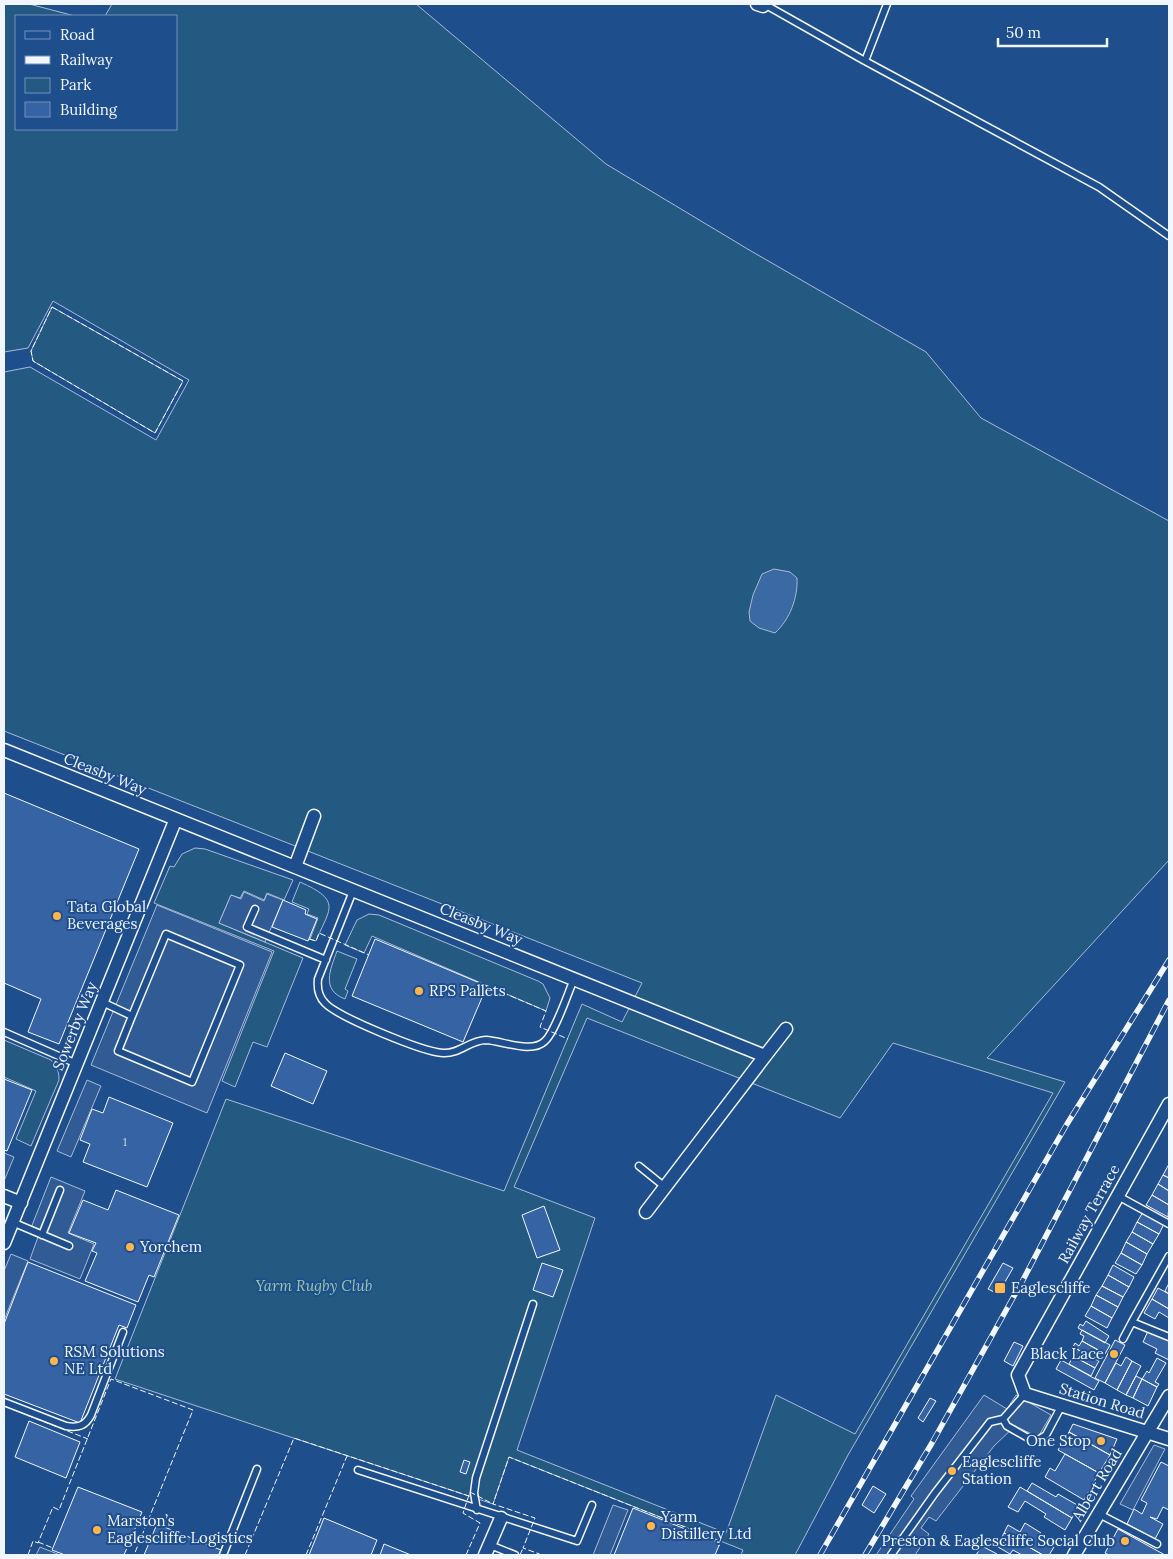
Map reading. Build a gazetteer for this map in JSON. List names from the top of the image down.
{
  "streets": {
    "street": [
      "Cleasby Way",
      "Sowerby Way",
      "Railway Terrace",
      "Station Road",
      "Albert Road"
    ]
  },
  "crossings": [
    ["Cleasby Way", "Sowerby Way"],
    ["Railway Terrace", "Station Road"],
    ["Station Road", "Albert Road"]
  ],
  "parks": ["Yarm Rugby Club"],
  "places": {
    "other": [
      "Tata Global Beverages",
      "RPS Pallets",
      "Yorchem",
      "Black Lace",
      "RSM Solutions NE Ltd",
      "One Stop",
      "Eaglescliffe Station",
      "Yarm Distillery Ltd",
      "Marston’s Eaglescliffe Logistics",
      "Preston & Eaglescliffe Social Club"
    ],
    "transit": ["Eaglescliffe"]
  },
  "house_numbers": ["1"],
  "legend": [
    "Road",
    "Railway",
    "Park",
    "Building"
  ],
  "scale_bar": "50 m"
}
